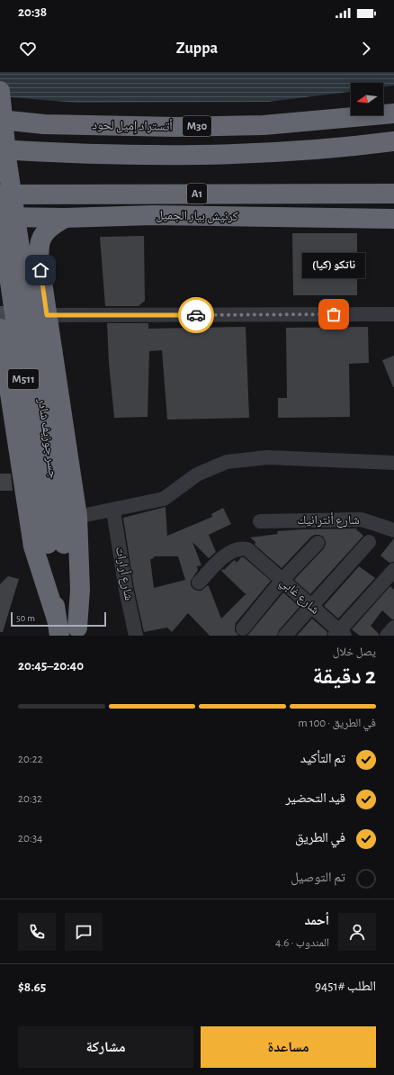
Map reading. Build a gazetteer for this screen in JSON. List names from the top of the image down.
{
  "streets": {
    "highway": [
      "أتستراد إميل لحود",
      "M30",
      "A1",
      "كرنيش بيار الجميل",
      "M511",
      "جسر جوزيف شادر"
    ],
    "street": ["شارع أنترانيك", "شارع أرارات", "شارع غابي"]
  },
  "crossings": [
    ["M511", "جسر جوزيف شادر"]
  ],
  "places": ["ناتكو (كيا)"],
  "scale_bar": "50 m",
  "north": "left",
  "page": {
    "status": "20:38",
    "header": "Zuppa",
    "bubble": "ناتكو (كيا)",
    "scale": "50 m",
    "heading": ["2 دقيقة", "يصل خلال", "20:40–20:45"],
    "panel": [
      "أحمد",
      "المندوب · 4.6",
      "الطلب #9451",
      "$8.65"
    ],
    "bar": "في الطريق · 100 m",
    "list": [
      ["تم التأكيد", "20:22"],
      ["قيد التحضير", "20:32"],
      ["في الطريق", "20:34"],
      "تم التوصيل"
    ],
    "buttons": ["مساعدة", "مشاركة"]
  }
}
